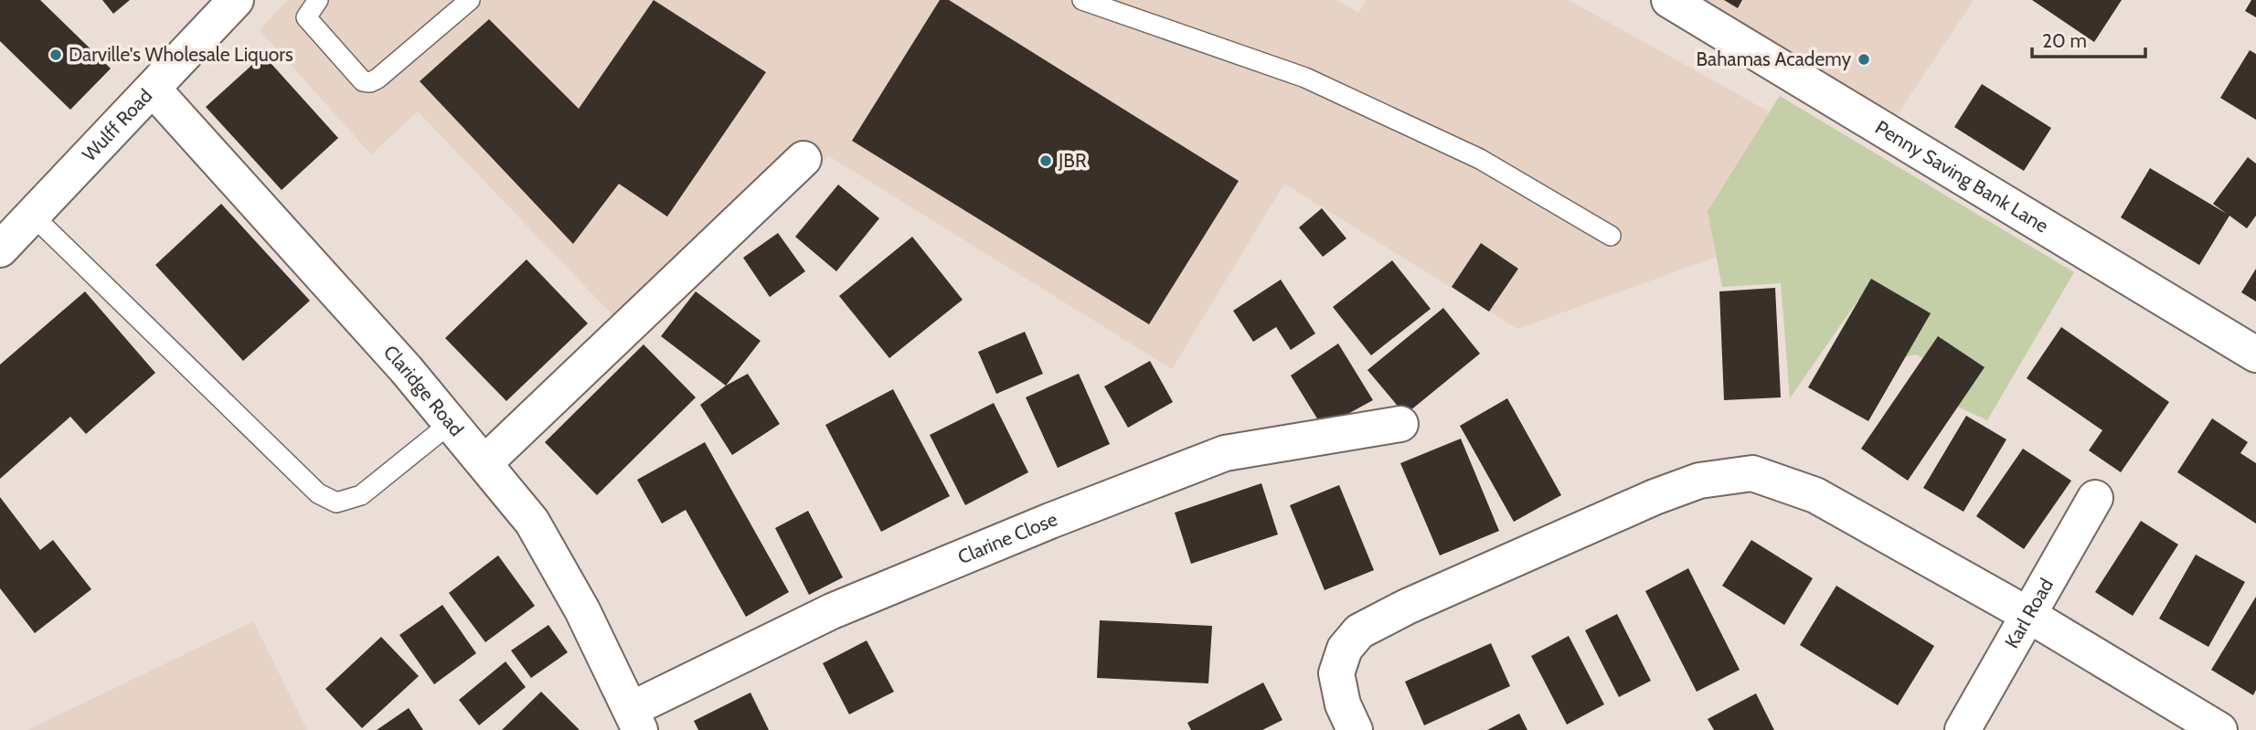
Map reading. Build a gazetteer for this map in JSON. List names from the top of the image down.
{
  "streets": {
    "street": [
      "Wulff Road",
      "Penny Saving Bank Lane",
      "Claridge Road",
      "Clarine Close",
      "Karl Road"
    ]
  },
  "crossings": [
    ["Wulff Road", "Claridge Road"],
    ["Claridge Road", "Clarine Close"]
  ],
  "places": ["Darville's Wholesale Liquors", "Bahamas Academy", "JBR"],
  "scale_bar": "20 m"
}
